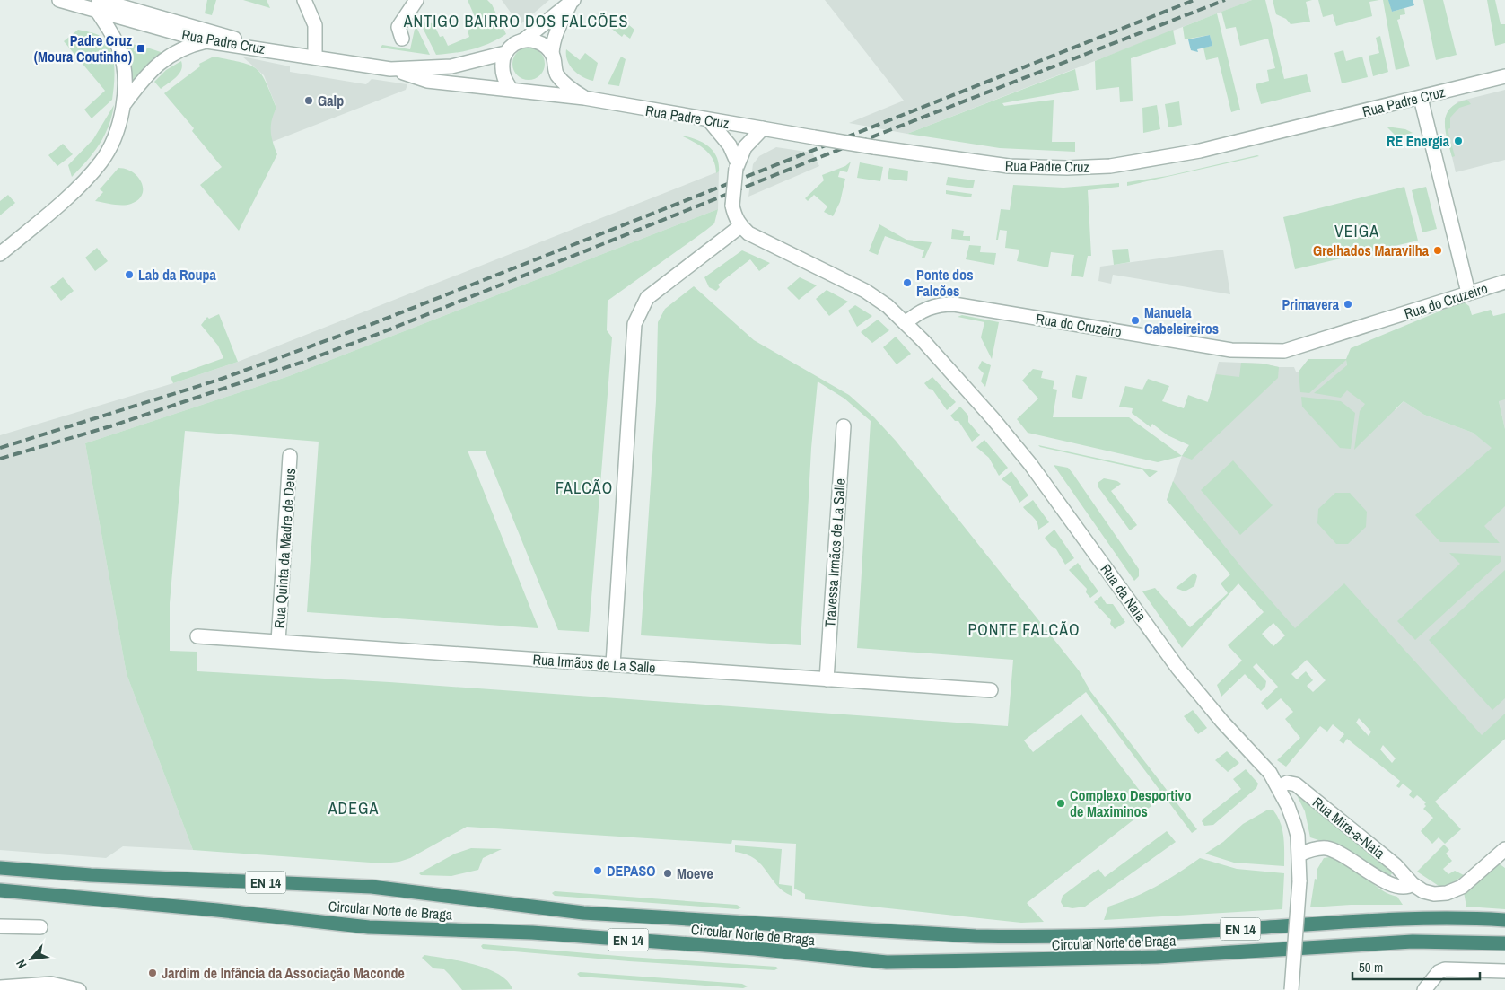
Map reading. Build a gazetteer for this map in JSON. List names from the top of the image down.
{
  "streets": {
    "highway": ["EN 14", "Circular Norte de Braga"],
    "street": [
      "Rua Padre Cruz",
      "Rua do Cruzeiro",
      "Rua Quinta da Madre de Deus",
      "Travessa Irmãos de La Salle",
      "Rua da Naia",
      "Rua Irmãos de La Salle",
      "Rua Mira-a-Naia"
    ]
  },
  "crossings": [
    ["Rua do Cruzeiro", "Rua da Naia"],
    ["Rua Quinta da Madre de Deus", "Rua Irmãos de La Salle"],
    ["Travessa Irmãos de La Salle", "Rua Irmãos de La Salle"],
    ["Rua da Naia", "Rua Mira-a-Naia"]
  ],
  "districts": [
    "ANTIGO BAIRRO DOS FALCÕES",
    "VEIGA",
    "FALCÃO",
    "PONTE FALCÃO",
    "ADEGA"
  ],
  "places": {
    "transit": ["Padre Cruz (Moura Coutinho)"],
    "other": [
      "Galp",
      "RE Energia",
      "Grelhados Maravilha",
      "Lab da Roupa",
      "Ponte dos Falcões",
      "Primavera",
      "Manuela Cabeleireiros",
      "Complexo Desportivo de Maximinos",
      "DEPASO",
      "Moeve",
      "Jardim de Infância da Associação Maconde"
    ]
  },
  "scale_bar": "50 m",
  "north": "bottom left"
}
